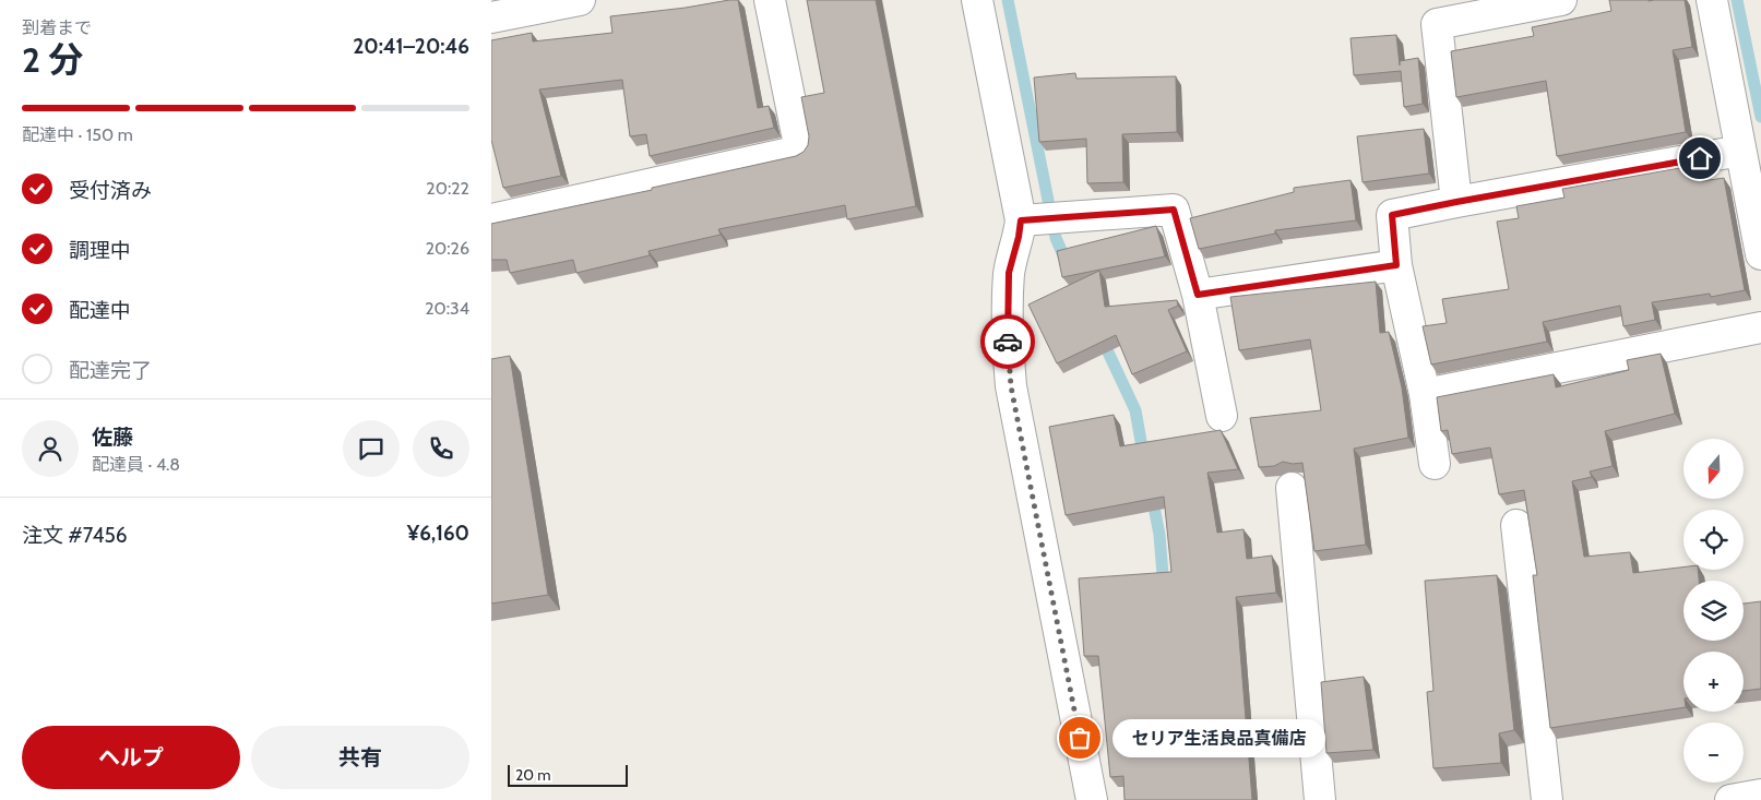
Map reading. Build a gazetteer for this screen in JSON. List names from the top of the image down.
{
  "places": ["セリア生活良品真備店"],
  "scale_bar": "20 m",
  "north": "bottom",
  "page": {
    "heading": ["2 分", "到着まで", "20:41–20:46"],
    "panel": [
      "佐藤",
      "配達員 · 4.8",
      "注文 #7456",
      "¥6,160"
    ],
    "bar": "配達中 · 150 m",
    "list": [
      ["受付済み", "20:22"],
      ["調理中", "20:26"],
      ["配達中", "20:34"],
      "配達完了"
    ],
    "map_buttons": ["+", "−"],
    "buttons": ["ヘルプ", "共有"],
    "bubble": "セリア生活良品真備店",
    "scale": "20 m"
  }
}
